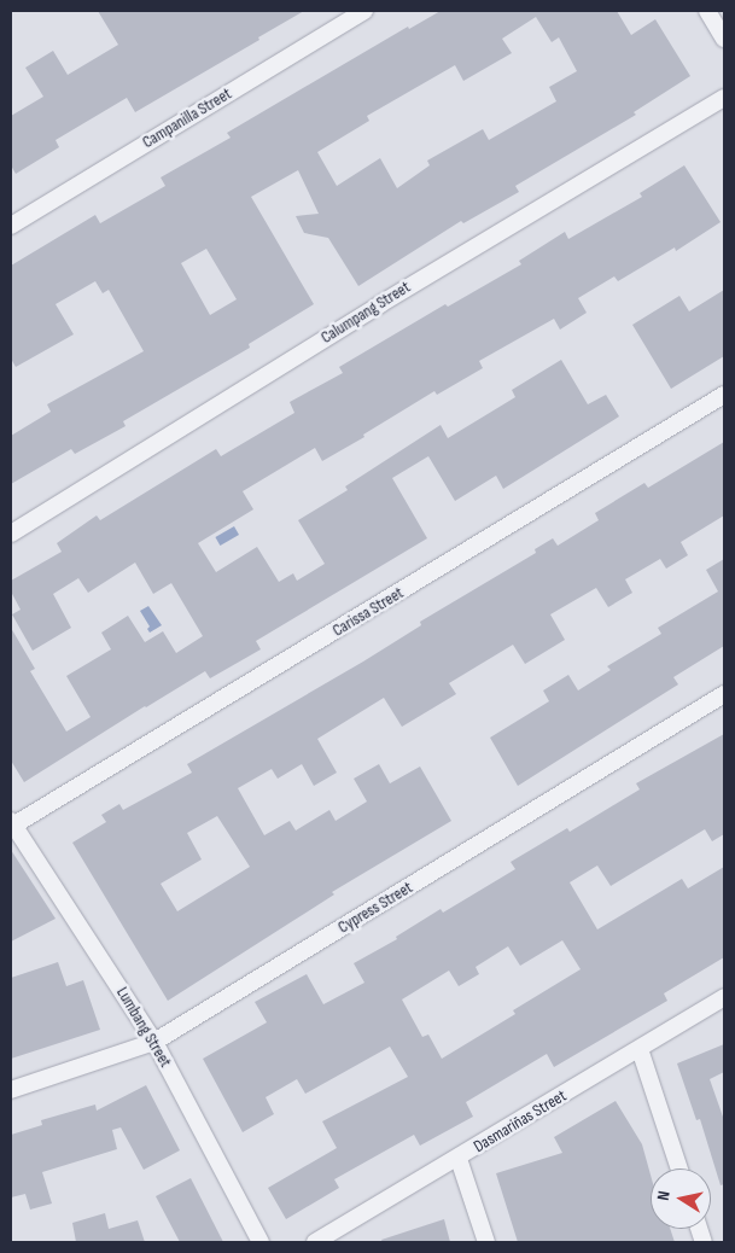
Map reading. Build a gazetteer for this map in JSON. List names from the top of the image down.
{
  "streets": {
    "street": [
      "Campanilla Street",
      "Calumpang Street",
      "Carissa Street",
      "Cypress Street",
      "Lumbang Street",
      "Dasmariñas Street"
    ]
  },
  "crossings": [
    ["Carissa Street", "Lumbang Street"],
    ["Cypress Street", "Lumbang Street"]
  ],
  "north": "left"
}
